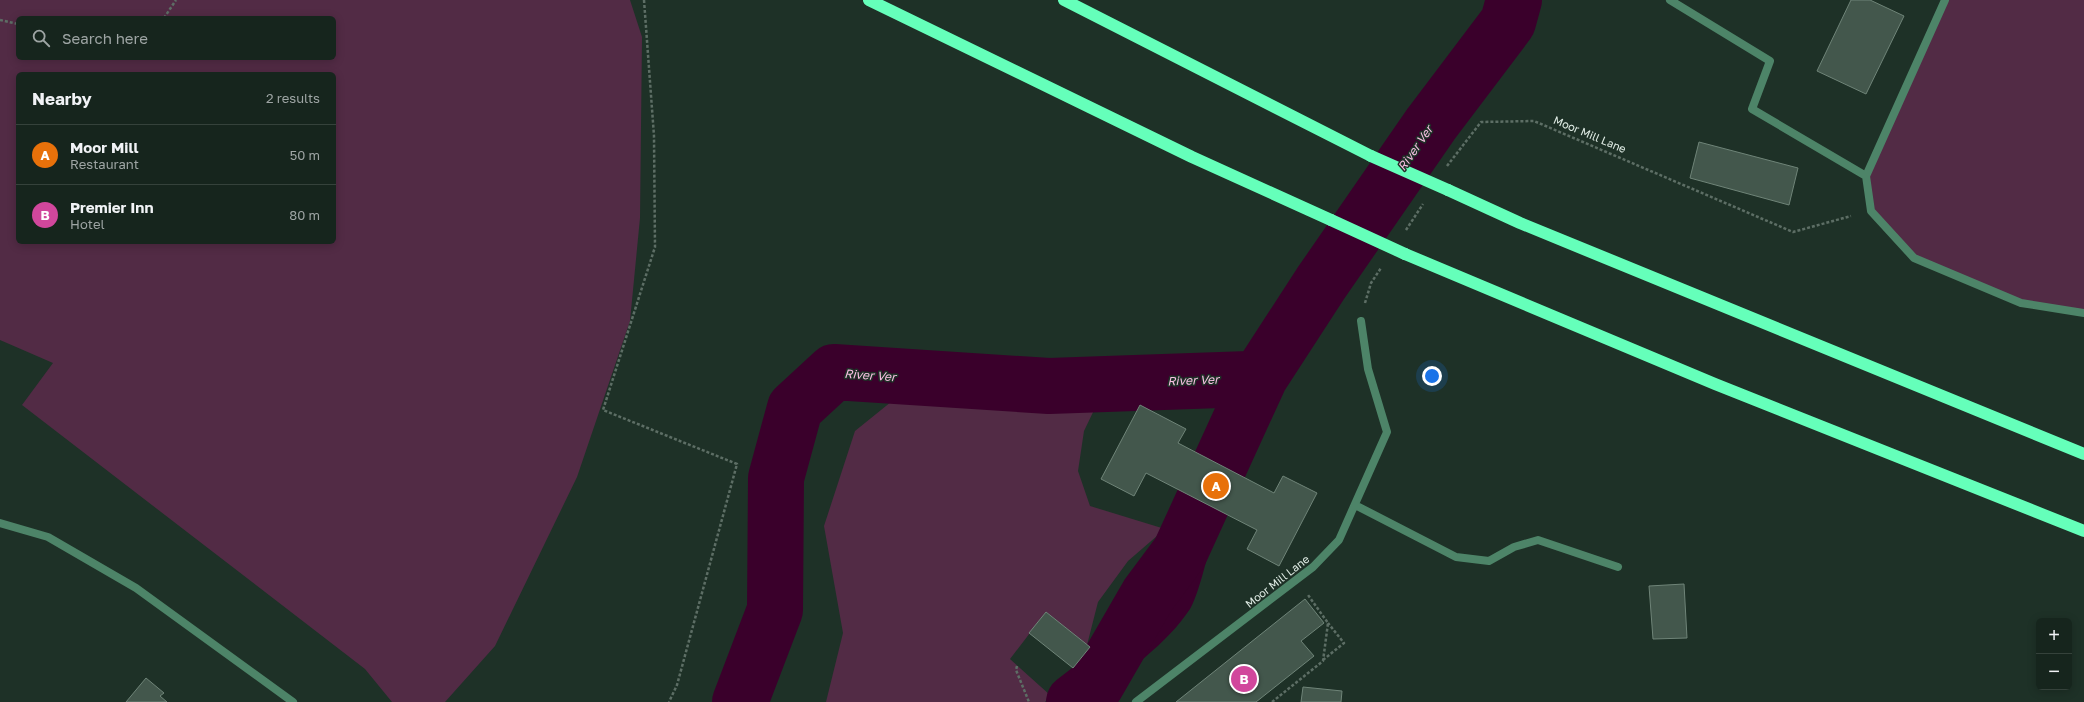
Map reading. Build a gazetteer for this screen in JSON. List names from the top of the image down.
{
  "streets": {
    "lane": ["Moor Mill Lane"]
  },
  "water": ["River Ver"],
  "page": {
    "search": "Search here",
    "heading": ["Nearby", "2 results"],
    "list": [
      {
        "mark": "A",
        "name": "Moor Mill",
        "note": "Restaurant",
        "value": "50 m"
      },
      {
        "mark": "B",
        "name": "Premier Inn",
        "note": "Hotel",
        "value": "80 m"
      }
    ],
    "pins": ["A", "B"],
    "map_buttons": ["+", "−"]
  }
}
